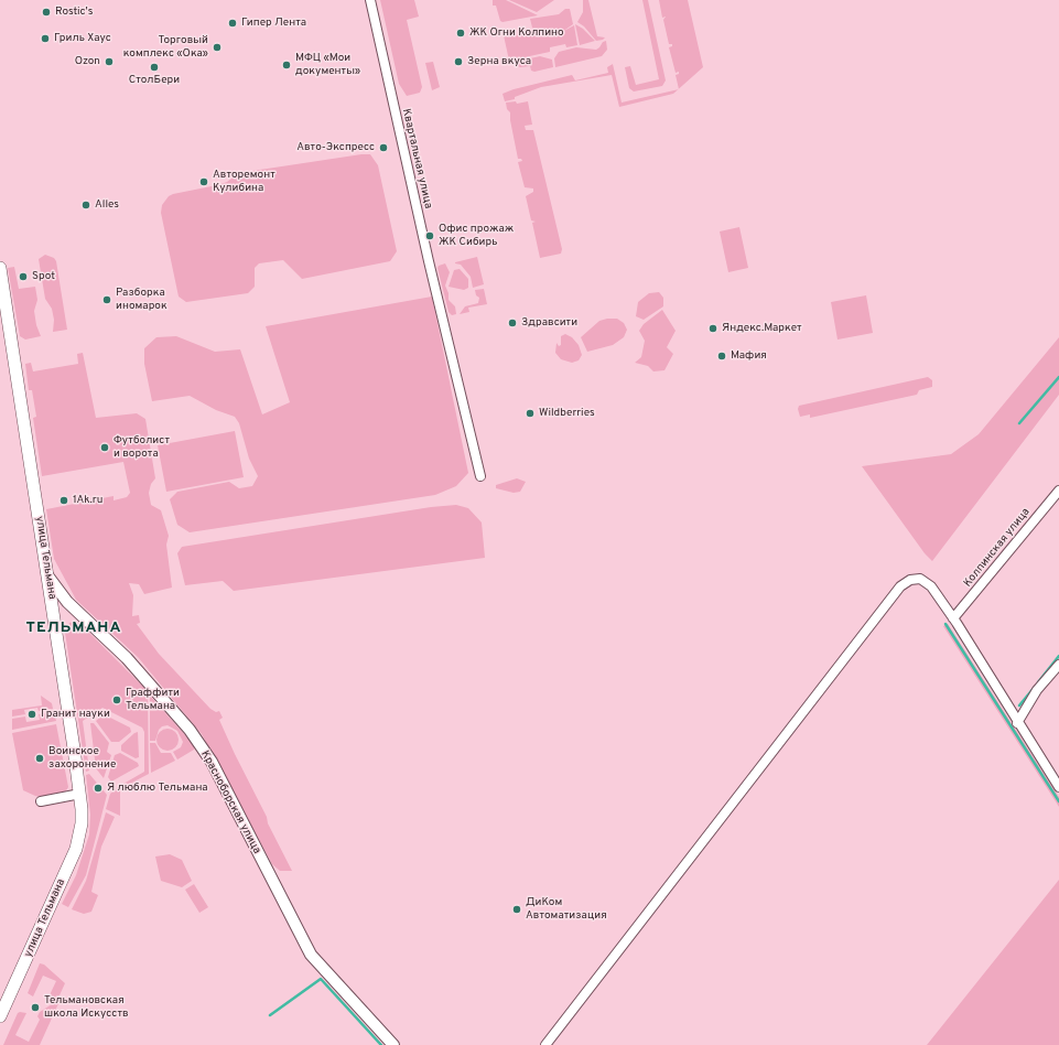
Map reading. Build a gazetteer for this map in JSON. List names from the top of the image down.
{
  "streets": {
    "main road": ["улица Тельмана"],
    "street": ["Квартальная улица", "Колпинская улица", "Красноборская улица"]
  },
  "crossings": [
    ["улица Тельмана", "Красноборская улица"]
  ],
  "districts": ["ТЕЛЬМАНА"],
  "places": [
    "Rostic's",
    "Гипер Лента",
    "ЖК Огни Колпино",
    "Гриль Хаус",
    "Торговый комплекс «Ока»",
    "Ozon",
    "Зерна вкуса",
    "МФЦ «Мои документы»",
    "СтолБери",
    "Авто-Экспресс",
    "Авторемонт Кулибина",
    "Alles",
    "Офис прожаж ЖК Сибирь",
    "Spot",
    "Разборка иномарок",
    "Здравсити",
    "Яндекс.Маркет",
    "Мафия",
    "Wildberries",
    "Футболист и ворота",
    "1Ak.ru",
    "Граффити Тельмана",
    "Гранит науки",
    "Воинское захоронение",
    "Я люблю Тельмана",
    "ДиКом Автоматизация",
    "Тельмановская школа Искусств"
  ]
}
